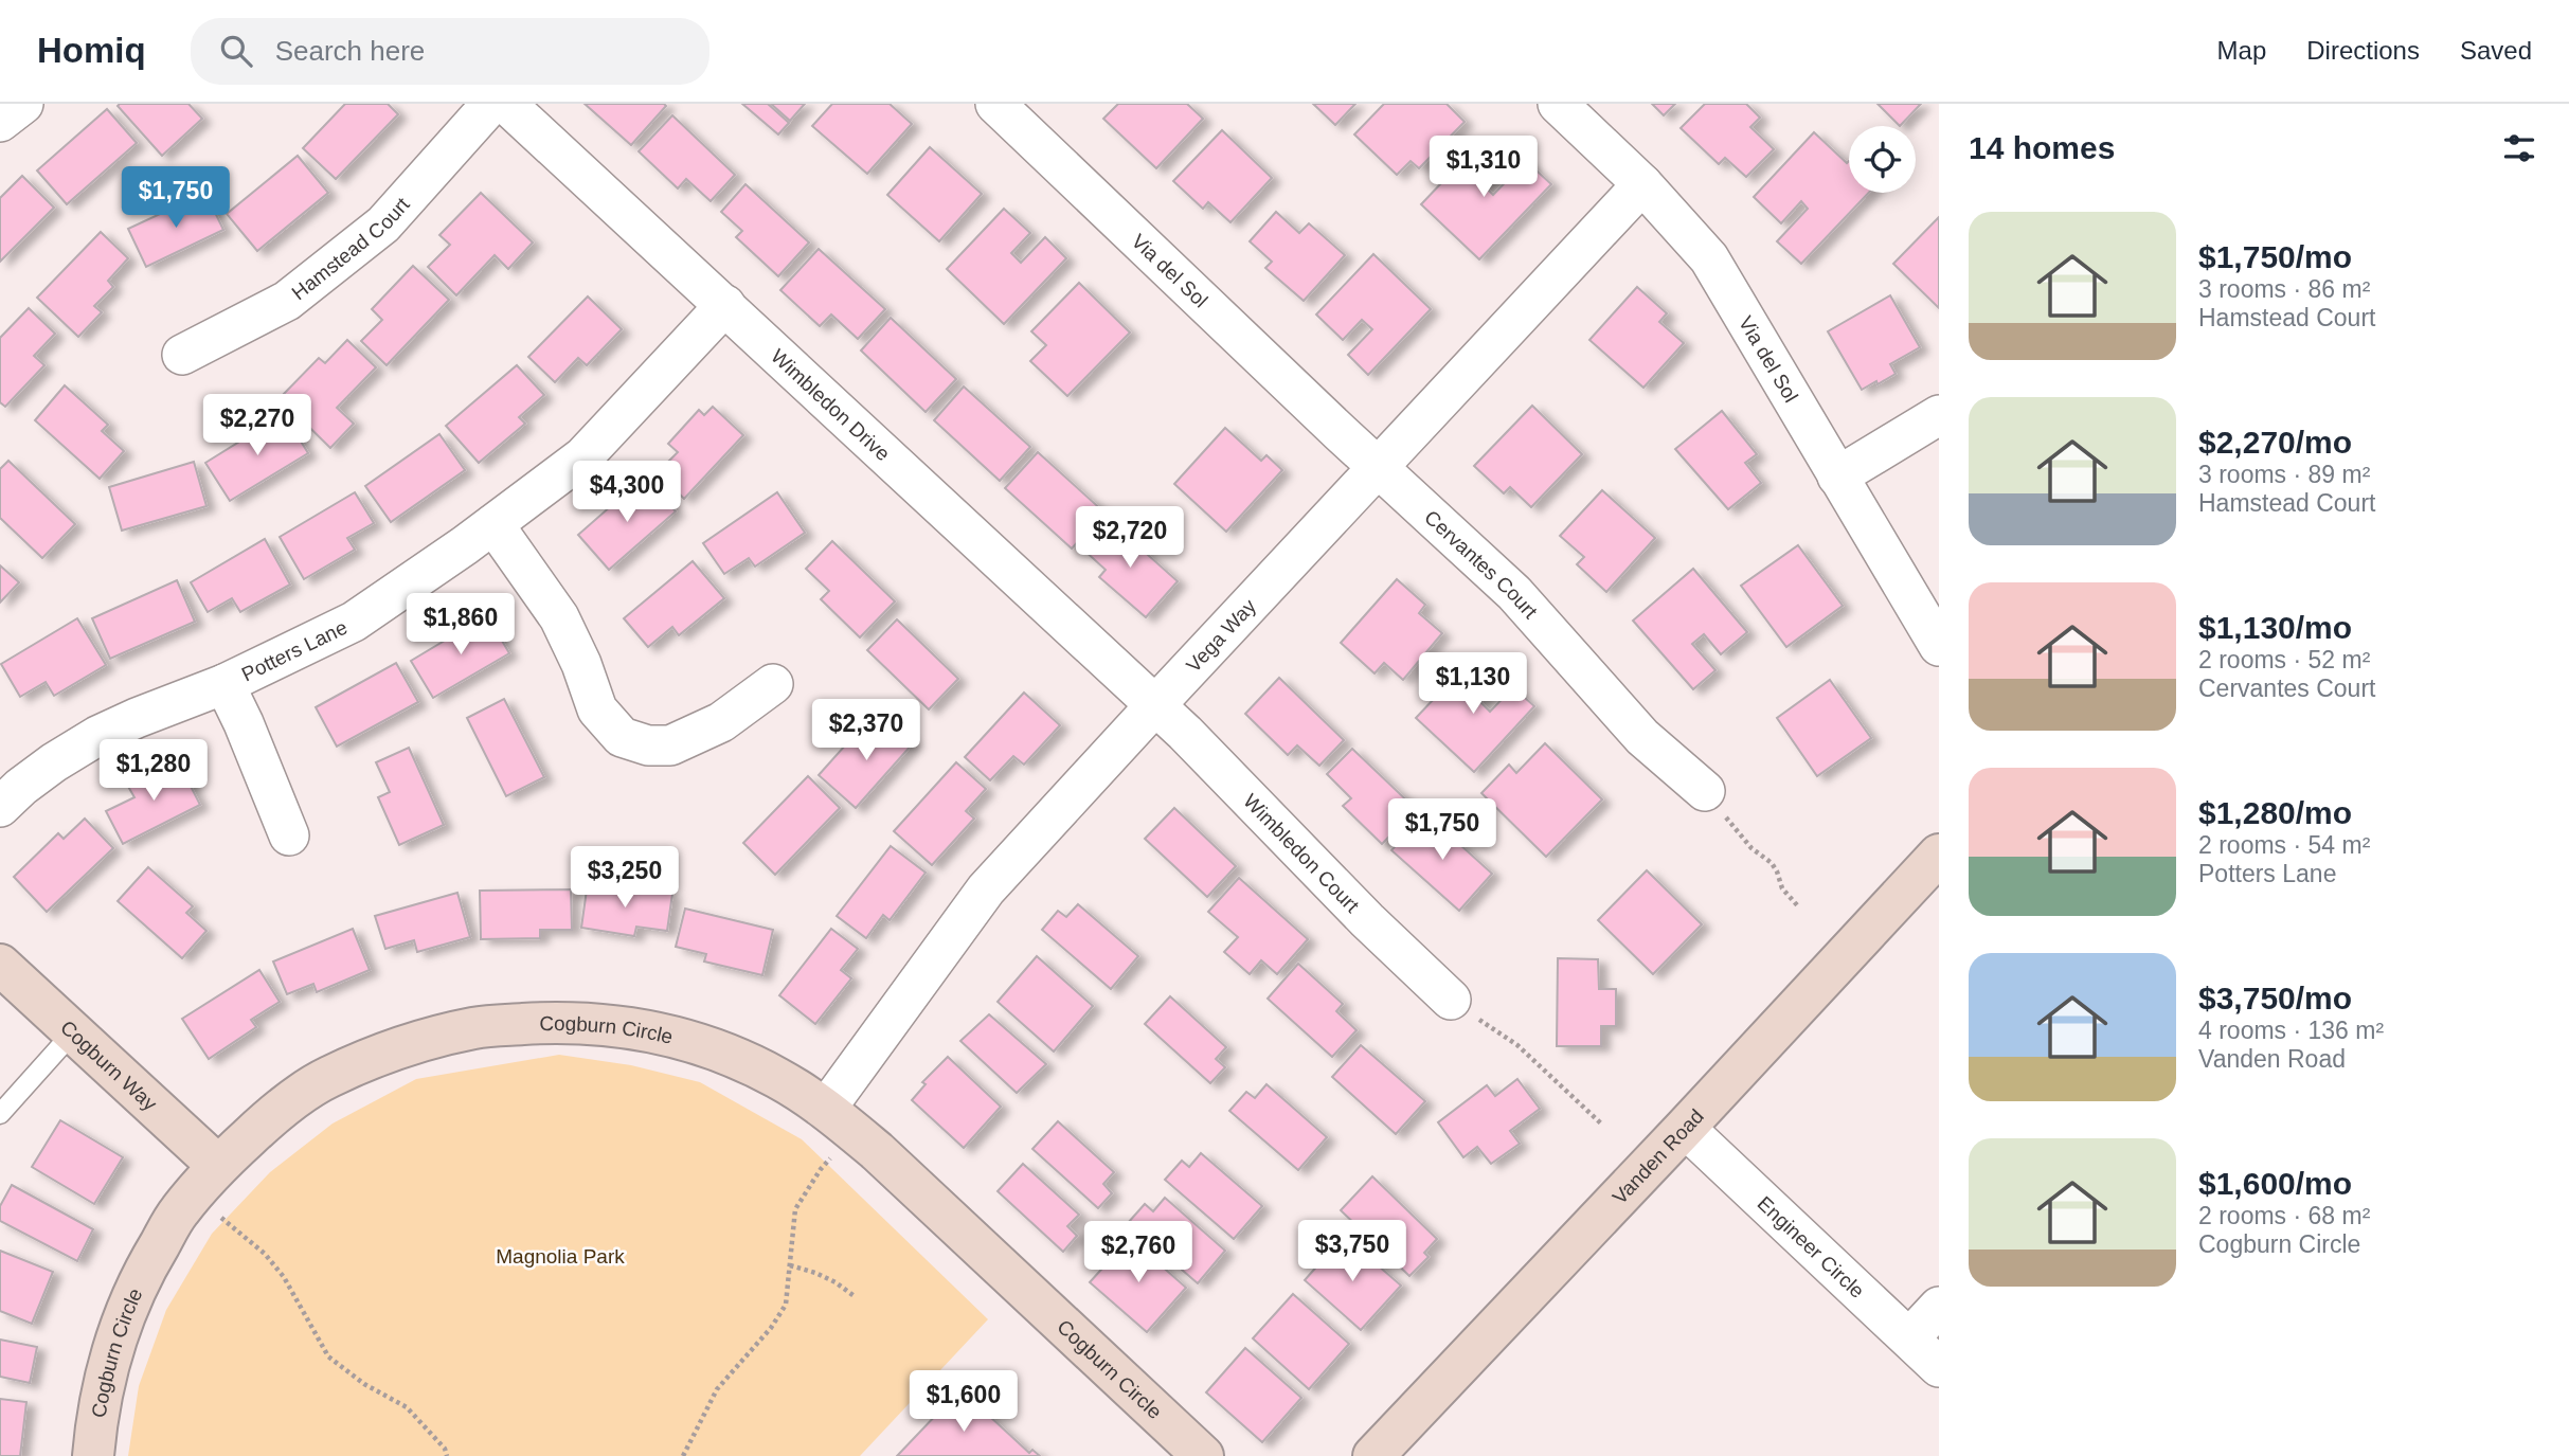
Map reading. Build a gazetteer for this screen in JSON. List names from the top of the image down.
{
  "streets": {
    "street": [
      "Hamstead Court",
      "Via del Sol",
      "Wimbledon Drive",
      "Cervantes Court",
      "Vega Way",
      "Potters Lane",
      "Wimbledon Court",
      "Cogburn Circle",
      "Cogburn Way",
      "Vanden Road",
      "Engineer Circle"
    ]
  },
  "crossings": [
    ["Via del Sol", "Cervantes Court"],
    ["Via del Sol", "Vega Way"],
    ["Wimbledon Drive", "Vega Way"],
    ["Wimbledon Drive", "Potters Lane"],
    ["Wimbledon Drive", "Wimbledon Court"],
    ["Cervantes Court", "Vega Way"],
    ["Vega Way", "Wimbledon Court"],
    ["Vega Way", "Cogburn Circle"],
    ["Cogburn Circle", "Cogburn Way"],
    ["Vanden Road", "Engineer Circle"]
  ],
  "parks": ["Magnolia Park"],
  "page": {
    "header": "Homiq",
    "search": "Search here",
    "nav": ["Map", "Directions", "Saved"],
    "heading": "14 homes",
    "price": [
      "$1,310",
      "$1,750",
      "$2,270",
      "$4,300",
      "$2,720",
      "$1,860",
      "$1,130",
      "$2,370",
      "$1,280",
      "$1,750",
      "$3,250",
      "$3,750",
      "$2,760",
      "$1,600"
    ],
    "list": [
      {
        "name": "$1,750/mo",
        "note": "3 rooms · 86 m² · Hamstead Court"
      },
      {
        "name": "$2,270/mo",
        "note": "3 rooms · 89 m² · Hamstead Court"
      },
      {
        "name": "$1,130/mo",
        "note": "2 rooms · 52 m² · Cervantes Court"
      },
      {
        "name": "$1,280/mo",
        "note": "2 rooms · 54 m² · Potters Lane"
      },
      {
        "name": "$3,750/mo",
        "note": "4 rooms · 136 m² · Vanden Road"
      },
      {
        "name": "$1,600/mo",
        "note": "2 rooms · 68 m² · Cogburn Circle"
      }
    ]
  }
}
